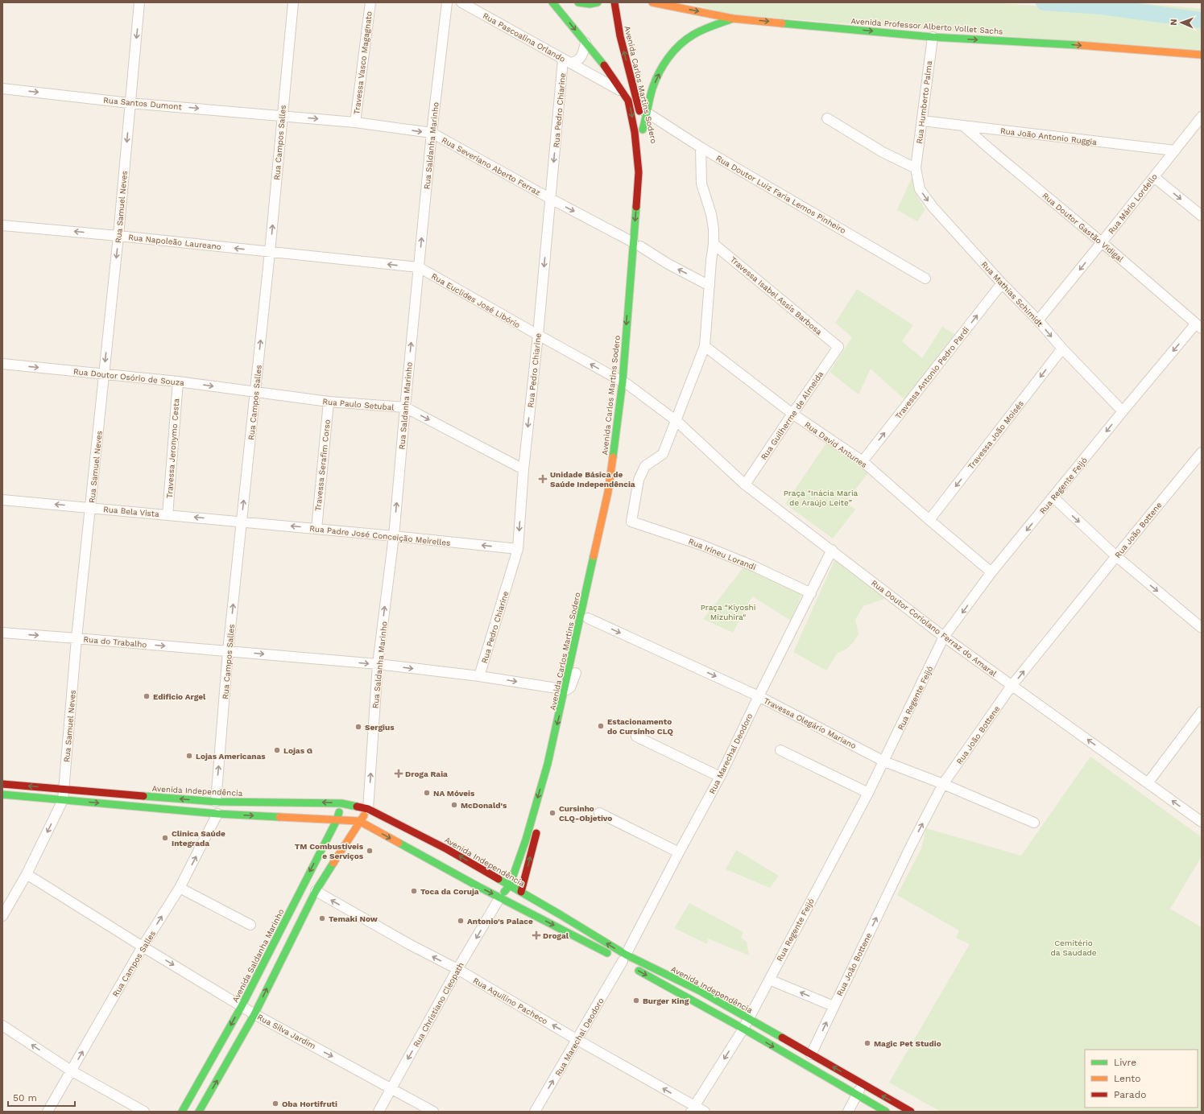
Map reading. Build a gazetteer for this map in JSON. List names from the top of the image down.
{
  "streets": {
    "main road": [
      "Avenida Professor Alberto Vollet Sachs",
      "Avenida Carlos Martins Sodero",
      "Avenida Independência",
      "Avenida Saldanha Marinho"
    ],
    "street": [
      "Rua Pascoalina Orlando",
      "Travessa Vasco Magagnato",
      "Rua Humberto Palma",
      "Rua Santos Dumont",
      "Rua Pedro Chiarine",
      "Rua João Antonio Ruggia",
      "Rua Campos Salles",
      "Rua Saldanha Marinho",
      "Rua Severiano Aberto Ferraz",
      "Rua Doutor Luiz Faria Lemos Pinheiro",
      "Rua Mário Lordello",
      "Rua Samuel Neves",
      "Rua Doutor Gastão Vidigal",
      "Rua Napoleão Laureano",
      "Rua Mathias Schimidt",
      "Travessa Isabel Assis Barbosa",
      "Rua Euclides José Libório",
      "Travessa Antonio Pedro Pardi",
      "Rua Doutor Osório de Souza",
      "Rua Paulo Setubal",
      "Rua Guilherme de Almeida",
      "Travessa João Moisés",
      "Rua David Antunes",
      "Travessa Jeronymo Cesta",
      "Travessa Serafim Corso",
      "Rua Regente Feijó",
      "Rua Bela Vista",
      "Rua João Bottene",
      "Rua Padre José Conceição Meirelles",
      "Rua Irineu Lorandi",
      "Rua Doutor Coriolano Ferraz do Amaral",
      "Rua do Trabalho",
      "Travessa Olegário Mariano",
      "Rua Marechal Deodoro",
      "Rua Aquilino Pacheco",
      "Rua Christiano Cleopath",
      "Rua Silva Jardim"
    ]
  },
  "crossings": [
    ["Avenida Professor Alberto Vollet Sachs", "Rua Humberto Palma"],
    ["Rua Pascoalina Orlando", "Avenida Carlos Martins Sodero"],
    ["Rua Pascoalina Orlando", "Rua Pedro Chiarine"],
    ["Travessa Vasco Magagnato", "Rua Severiano Aberto Ferraz"],
    ["Avenida Carlos Martins Sodero", "Rua Severiano Aberto Ferraz"],
    ["Avenida Carlos Martins Sodero", "Rua Doutor Luiz Faria Lemos Pinheiro"],
    ["Avenida Carlos Martins Sodero", "Rua Euclides José Libório"],
    ["Avenida Carlos Martins Sodero", "Rua do Trabalho"],
    ["Avenida Carlos Martins Sodero", "Avenida Independência"],
    ["Avenida Carlos Martins Sodero", "Rua Christiano Cleopath"],
    ["Rua Humberto Palma", "Rua João Antonio Ruggia"],
    ["Rua Humberto Palma", "Rua Mathias Schimidt"],
    ["Rua Santos Dumont", "Rua Campos Salles"],
    ["Rua Santos Dumont", "Rua Severiano Aberto Ferraz"],
    ["Rua Santos Dumont", "Rua Samuel Neves"],
    ["Rua Pedro Chiarine", "Rua Severiano Aberto Ferraz"],
    ["Rua Pedro Chiarine", "Rua Euclides José Libório"],
    ["Rua Pedro Chiarine", "Rua Paulo Setubal"],
    ["Rua Pedro Chiarine", "Rua Padre José Conceição Meirelles"],
    ["Rua Pedro Chiarine", "Rua do Trabalho"],
    ["Rua João Antonio Ruggia", "Rua Mário Lordello"],
    ["Rua João Antonio Ruggia", "Rua Doutor Gastão Vidigal"],
    ["Rua Campos Salles", "Rua Severiano Aberto Ferraz"],
    ["Rua Campos Salles", "Rua Napoleão Laureano"],
    ["Rua Campos Salles", "Rua Euclides José Libório"],
    ["Rua Campos Salles", "Rua Doutor Osório de Souza"],
    ["Rua Campos Salles", "Rua Paulo Setubal"],
    ["Rua Campos Salles", "Rua Bela Vista"],
    ["Rua Campos Salles", "Rua Padre José Conceição Meirelles"],
    ["Rua Campos Salles", "Rua do Trabalho"],
    ["Rua Campos Salles", "Avenida Independência"],
    ["Rua Campos Salles", "Rua Silva Jardim"],
    ["Rua Saldanha Marinho", "Rua Severiano Aberto Ferraz"],
    ["Rua Saldanha Marinho", "Rua Euclides José Libório"],
    ["Rua Saldanha Marinho", "Rua Paulo Setubal"],
    ["Rua Saldanha Marinho", "Rua Padre José Conceição Meirelles"],
    ["Rua Saldanha Marinho", "Rua do Trabalho"],
    ["Rua Saldanha Marinho", "Avenida Independência"],
    ["Rua Mário Lordello", "Rua Doutor Gastão Vidigal"],
    ["Rua Mário Lordello", "Rua Mathias Schimidt"],
    ["Rua Samuel Neves", "Rua Napoleão Laureano"],
    ["Rua Samuel Neves", "Rua Doutor Osório de Souza"],
    ["Rua Samuel Neves", "Rua Bela Vista"],
    ["Rua Samuel Neves", "Rua do Trabalho"],
    ["Rua Samuel Neves", "Avenida Independência"],
    ["Rua Samuel Neves", "Rua Silva Jardim"],
    ["Rua Doutor Gastão Vidigal", "Rua Regente Feijó"],
    ["Rua Napoleão Laureano", "Rua Euclides José Libório"],
    ["Rua Mathias Schimidt", "Travessa Antonio Pedro Pardi"],
    ["Rua Mathias Schimidt", "Travessa João Moisés"],
    ["Rua Mathias Schimidt", "Rua Regente Feijó"],
    ["Travessa Isabel Assis Barbosa", "Rua Guilherme de Almeida"],
    ["Rua Euclides José Libório", "Rua Irineu Lorandi"],
    ["Rua Euclides José Libório", "Rua Doutor Coriolano Ferraz do Amaral"],
    ["Travessa Antonio Pedro Pardi", "Rua David Antunes"],
    ["Rua Doutor Osório de Souza", "Rua Paulo Setubal"],
    ["Rua Doutor Osório de Souza", "Travessa Jeronymo Cesta"],
    ["Rua Paulo Setubal", "Travessa Serafim Corso"],
    ["Rua Guilherme de Almeida", "Rua David Antunes"],
    ["Rua Guilherme de Almeida", "Rua Doutor Coriolano Ferraz do Amaral"],
    ["Travessa João Moisés", "Rua David Antunes"],
    ["Rua David Antunes", "Rua Regente Feijó"],
    ["Travessa Jeronymo Cesta", "Rua Bela Vista"],
    ["Travessa Serafim Corso", "Rua Padre José Conceição Meirelles"],
    ["Rua Regente Feijó", "Rua Doutor Coriolano Ferraz do Amaral"],
    ["Rua Regente Feijó", "Travessa Olegário Mariano"],
    ["Rua Regente Feijó", "Avenida Independência"],
    ["Rua Regente Feijó", "Rua Aquilino Pacheco"],
    ["Rua Bela Vista", "Rua Padre José Conceição Meirelles"],
    ["Rua João Bottene", "Rua Doutor Coriolano Ferraz do Amaral"],
    ["Rua João Bottene", "Travessa Olegário Mariano"],
    ["Rua João Bottene", "Avenida Independência"],
    ["Rua Irineu Lorandi", "Rua Doutor Coriolano Ferraz do Amaral"],
    ["Rua Irineu Lorandi", "Rua Marechal Deodoro"],
    ["Rua Doutor Coriolano Ferraz do Amaral", "Rua Marechal Deodoro"],
    ["Travessa Olegário Mariano", "Rua Marechal Deodoro"],
    ["Rua Marechal Deodoro", "Avenida Independência"],
    ["Rua Marechal Deodoro", "Rua Aquilino Pacheco"],
    ["Avenida Independência", "Avenida Saldanha Marinho"],
    ["Avenida Independência", "Rua Christiano Cleopath"],
    ["Avenida Saldanha Marinho", "Rua Silva Jardim"],
    ["Rua Aquilino Pacheco", "Rua Christiano Cleopath"],
    ["Rua Christiano Cleopath", "Rua Silva Jardim"]
  ],
  "one_way": [
    "Avenida Professor Alberto Vollet Sachs",
    "Rua Santos Dumont",
    "Rua Pedro Chiarine",
    "Rua Campos Salles",
    "Rua Saldanha Marinho",
    "Rua Mário Lordello",
    "Rua Samuel Neves",
    "Rua Napoleão Laureano",
    "Rua Mathias Schimidt",
    "Rua Euclides José Libório",
    "Travessa Antonio Pedro Pardi",
    "Rua Doutor Osório de Souza",
    "Rua Paulo Setubal",
    "Travessa João Moisés",
    "Rua Regente Feijó",
    "Rua Bela Vista",
    "Rua João Bottene",
    "Rua Padre José Conceição Meirelles",
    "Rua Doutor Coriolano Ferraz do Amaral",
    "Rua do Trabalho",
    "Travessa Olegário Mariano",
    "Rua Aquilino Pacheco",
    "Rua Christiano Cleopath",
    "Rua Silva Jardim"
  ],
  "parks": ["Praça \"Inácia Maria de Araújo Leite”", "Praça \"Kiyoshi Mizuhira\"", "Cemitério da Saudade"],
  "places": {
    "health": ["Unidade Básica de Saúde Independência", "Droga Raia", "Drogal"],
    "other": [
      "Edificio Argel",
      "Estacionamento do Cursinho CLQ",
      "Sergius",
      "Lojas G",
      "Lojas Americanas",
      "NA Móveis",
      "McDonald's",
      "Cursinho CLQ-Objetivo",
      "Clinica Saúde Integrada",
      "TM Combustíveis e Serviços",
      "Toca da Coruja",
      "Temaki Now",
      "Antonio's Palace",
      "Burger King",
      "Magic Pet Studio",
      "Oba Hortifruti"
    ]
  },
  "legend": ["Livre", "Lento", "Parado"],
  "scale_bar": "50 m",
  "north": "left"
}
